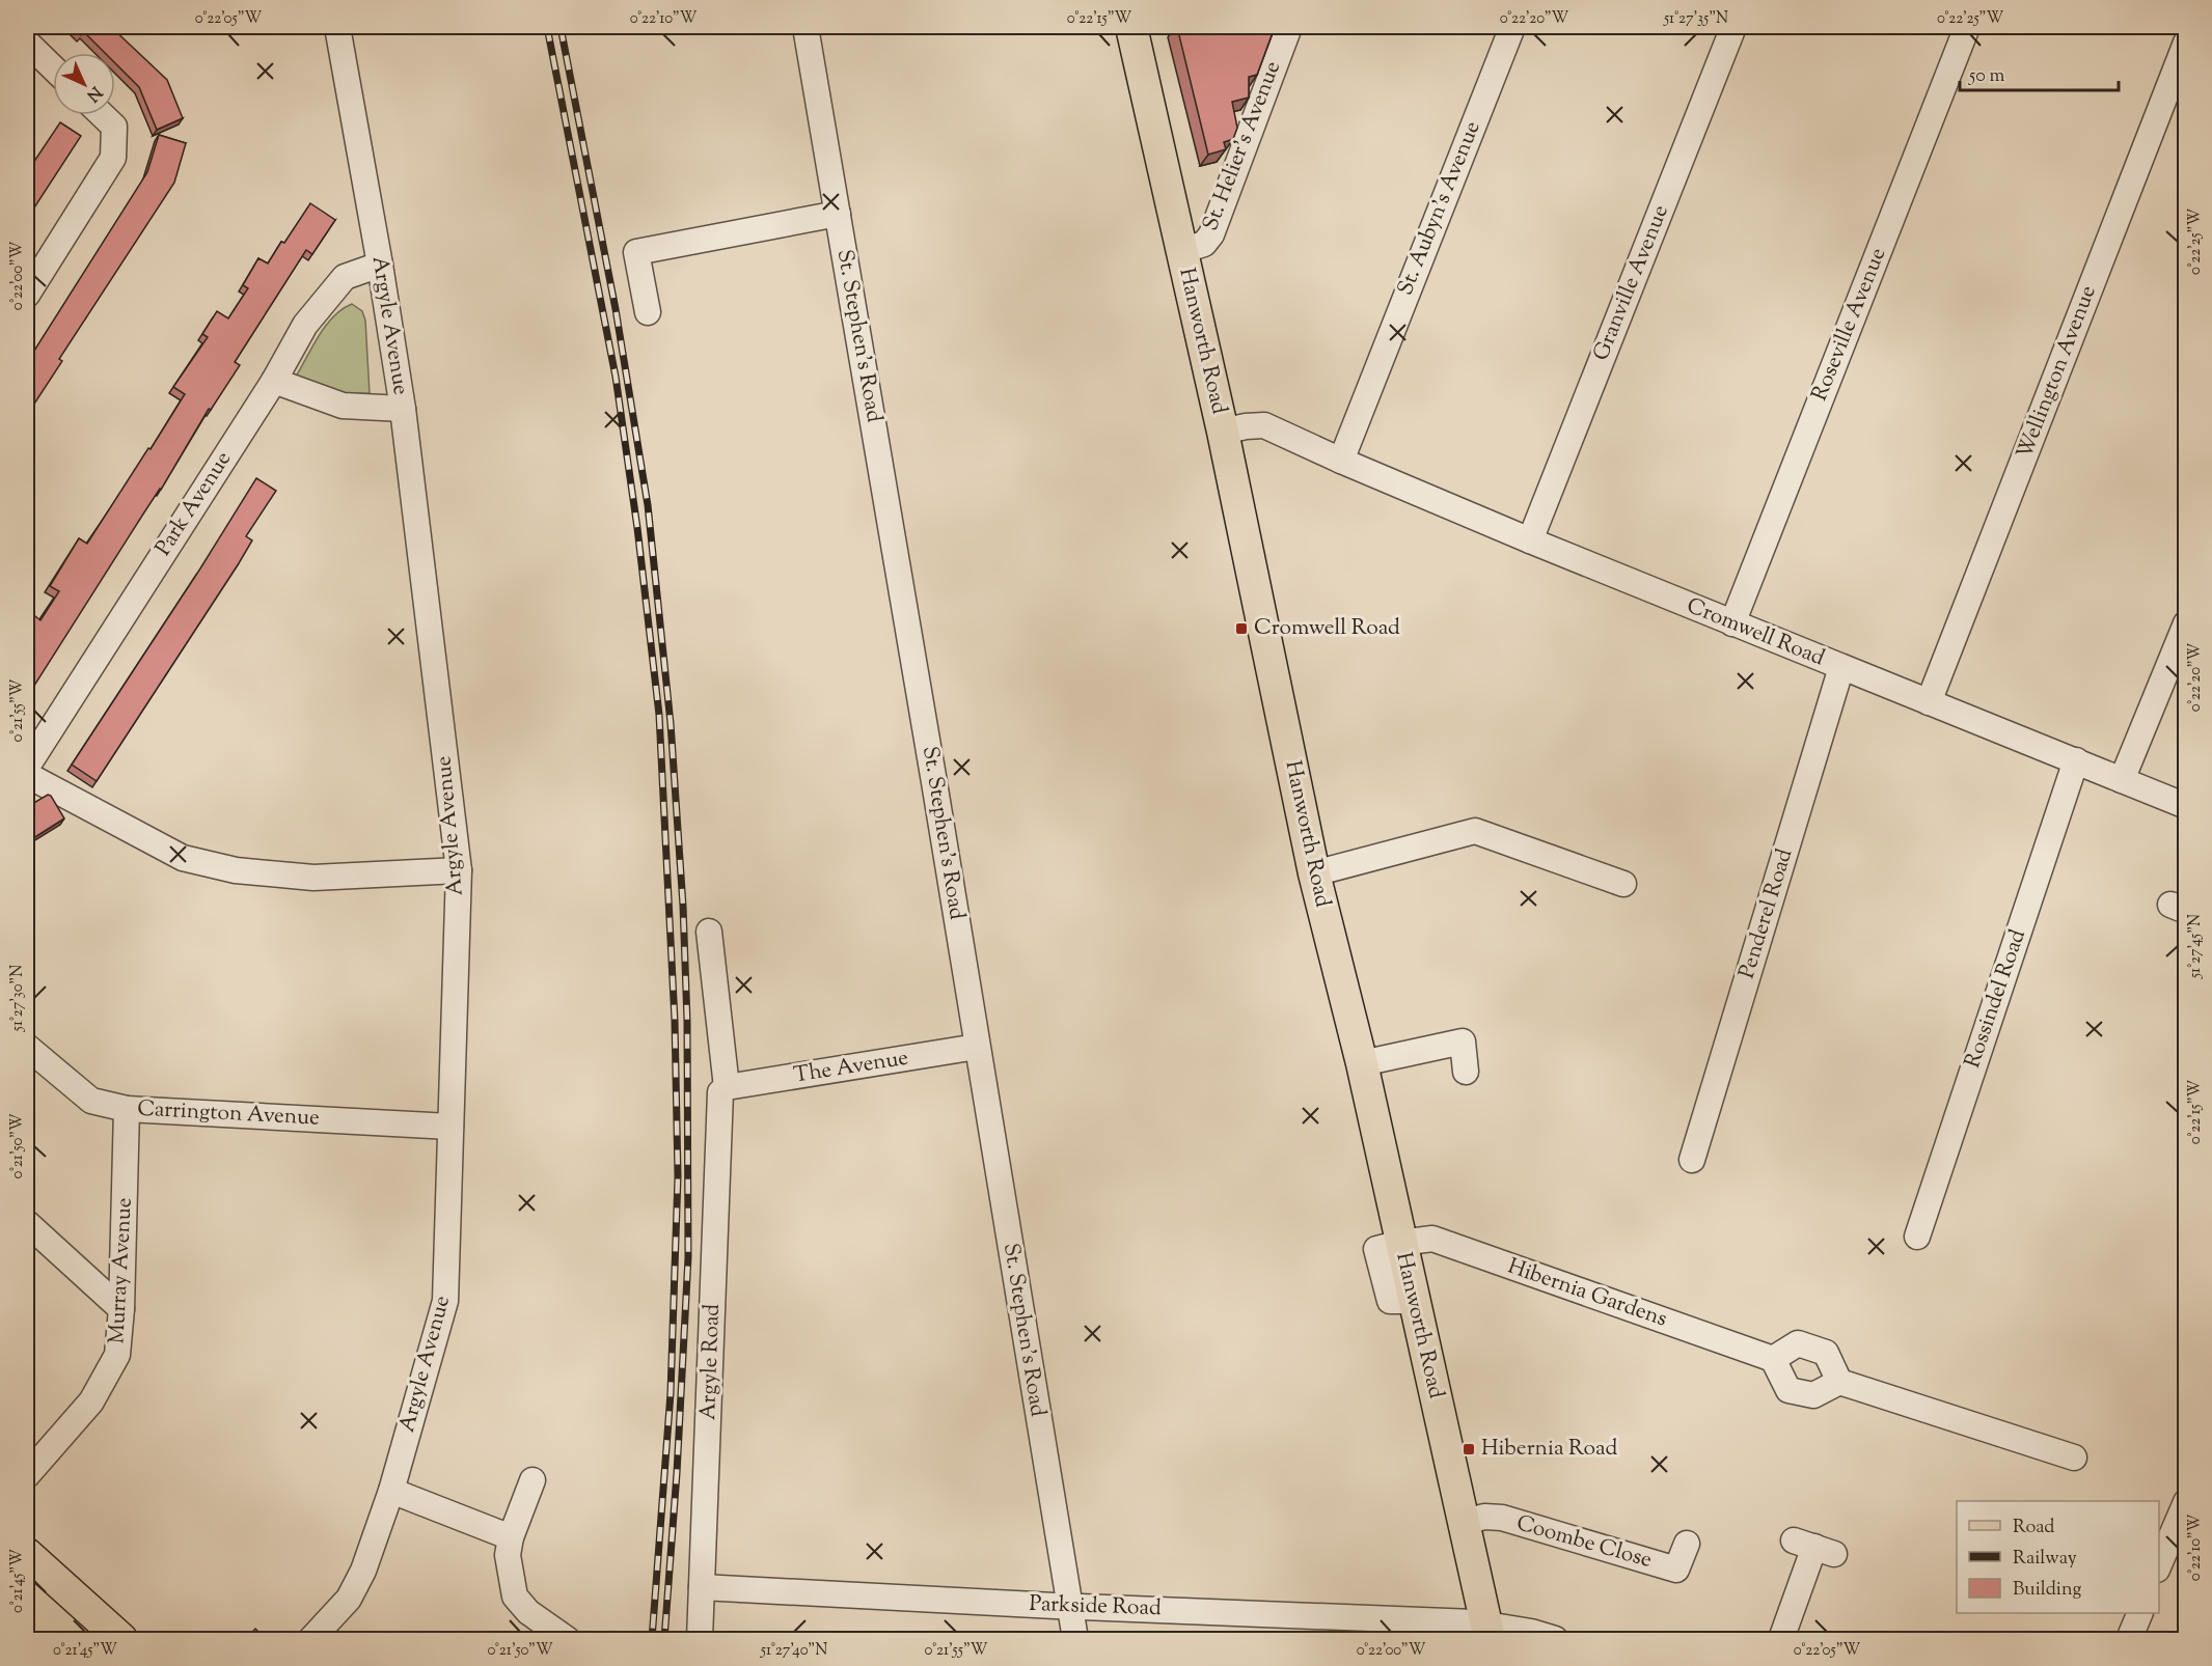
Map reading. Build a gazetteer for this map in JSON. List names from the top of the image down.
{
  "streets": {
    "main road": ["Hanworth Road"],
    "street": [
      "St. Helier's Avenue",
      "St. Aubyn's Avenue",
      "Granville Avenue",
      "Roseville Avenue",
      "Argyle Avenue",
      "St. Stephen's Road",
      "Wellington Avenue",
      "Park Avenue",
      "Cromwell Road",
      "Penderel Road",
      "Rossindel Road",
      "The Avenue",
      "Carrington Avenue",
      "Murray Avenue",
      "Hibernia Gardens",
      "Argyle Road",
      "Coombe Close",
      "Parkside Road"
    ]
  },
  "crossings": [
    ["St. Helier's Avenue", "Hanworth Road"],
    ["St. Aubyn's Avenue", "Cromwell Road"],
    ["Granville Avenue", "Cromwell Road"],
    ["Roseville Avenue", "Cromwell Road"],
    ["Argyle Avenue", "Park Avenue"],
    ["Argyle Avenue", "Carrington Avenue"],
    ["St. Stephen's Road", "The Avenue"],
    ["St. Stephen's Road", "Parkside Road"],
    ["Hanworth Road", "Cromwell Road"],
    ["Hanworth Road", "Hibernia Gardens"],
    ["Hanworth Road", "Coombe Close"],
    ["Hanworth Road", "Parkside Road"],
    ["Wellington Avenue", "Cromwell Road"],
    ["Cromwell Road", "Penderel Road"],
    ["Cromwell Road", "Rossindel Road"],
    ["The Avenue", "Argyle Road"],
    ["Carrington Avenue", "Murray Avenue"],
    ["Argyle Road", "Parkside Road"]
  ],
  "places": {
    "transit": ["Cromwell Road", "Hibernia Road"]
  },
  "legend": ["Road", "Railway", "Building"],
  "scale_bar": "50 m",
  "north": "bottom right",
  "coordinates": [
    "0°22'05\"W",
    "0°22'10\"W",
    "0°22'15\"W",
    "0°22'20\"W",
    "51°27'35\"N",
    "0°22'25\"W",
    "0°22'00\"W",
    "0°21'55\"W",
    "51°27'45\"N",
    "51°27'30\"N",
    "0°21'50\"W",
    "0°21'45\"W",
    "51°27'40\"N"
  ]
}
